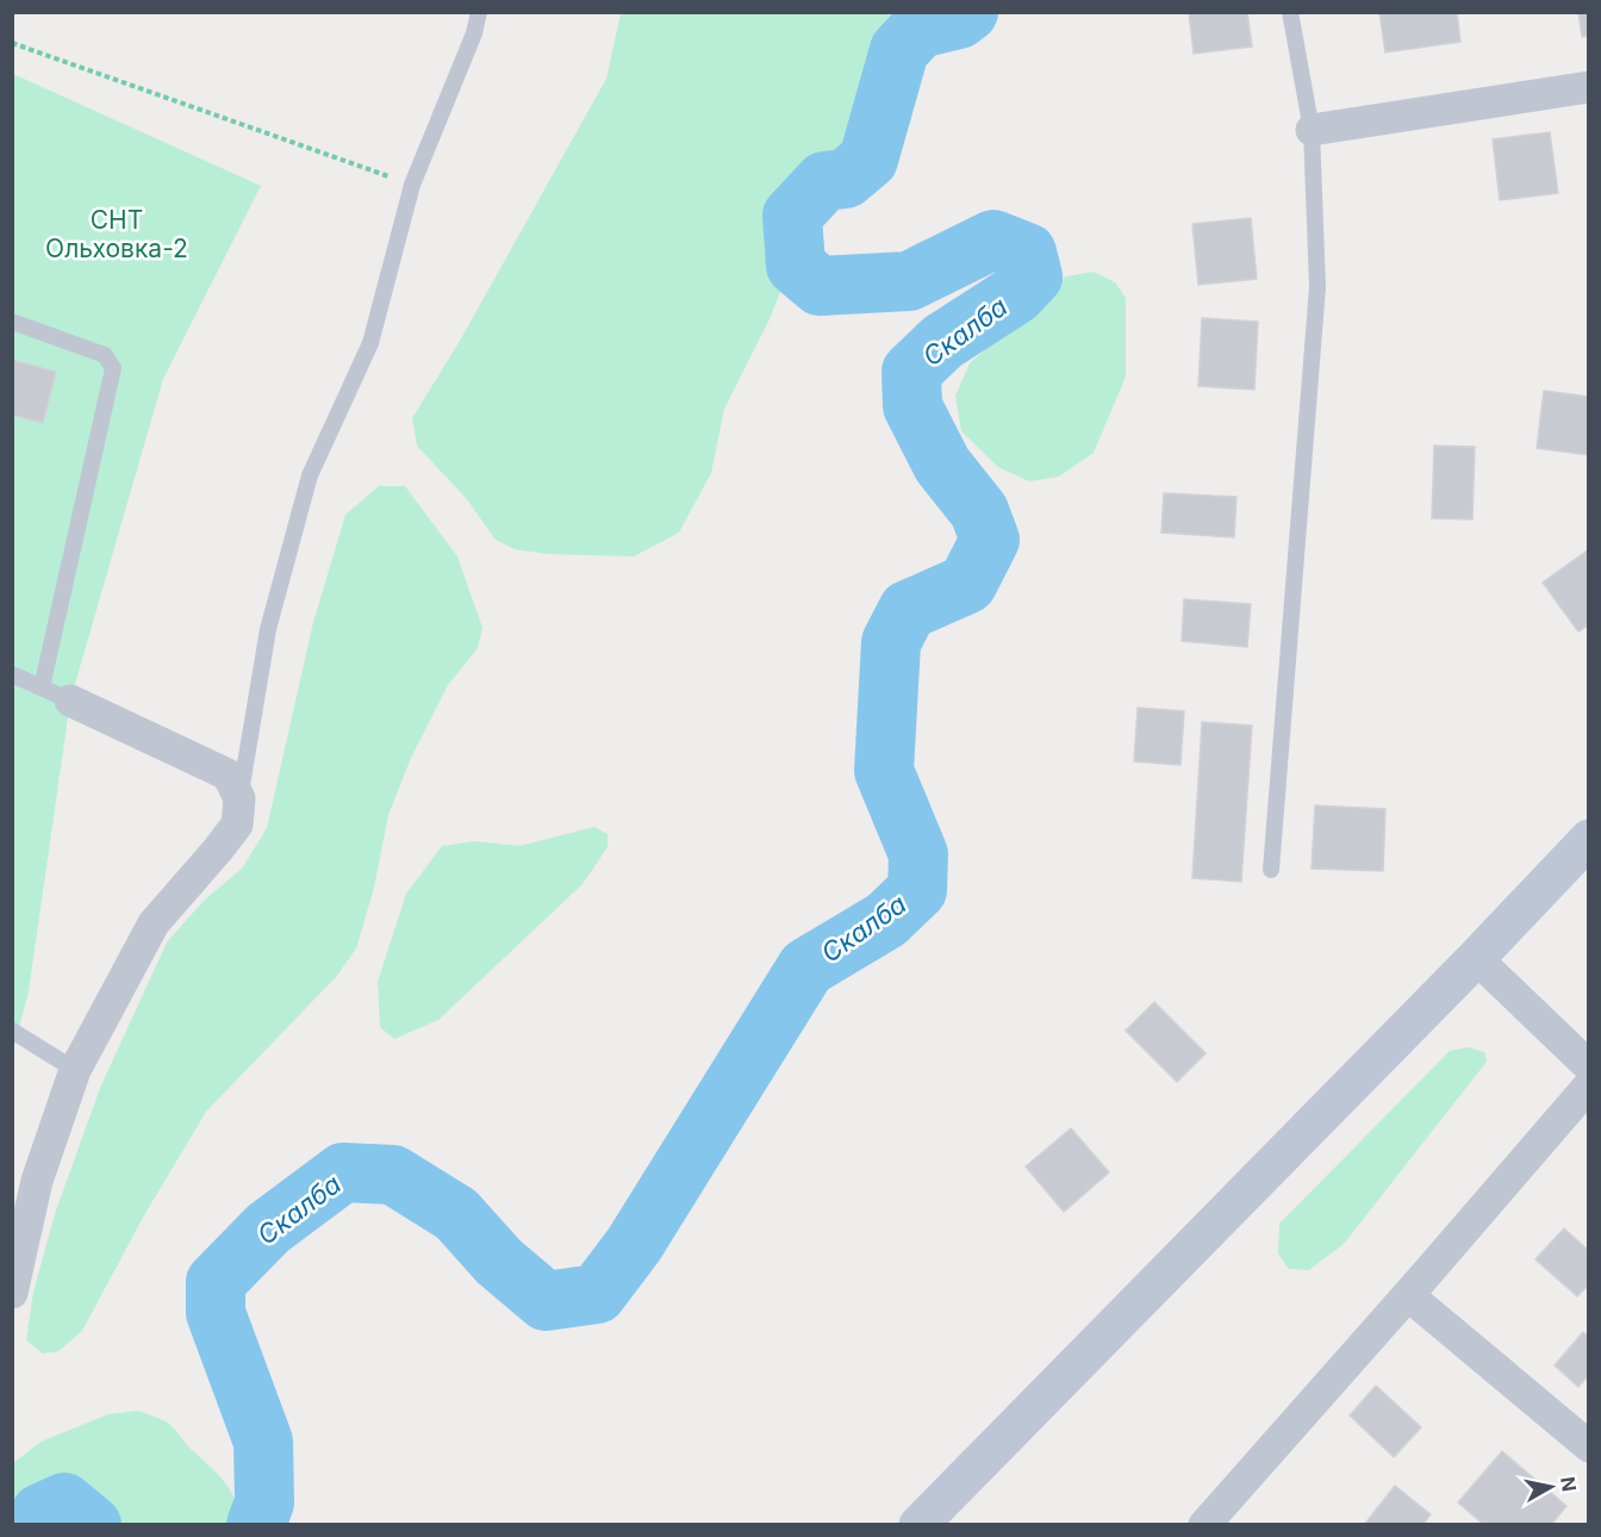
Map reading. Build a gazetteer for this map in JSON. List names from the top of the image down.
{
  "water": ["Скалба"],
  "parks": ["СНТ Ольховка-2"],
  "north": "right"
}
